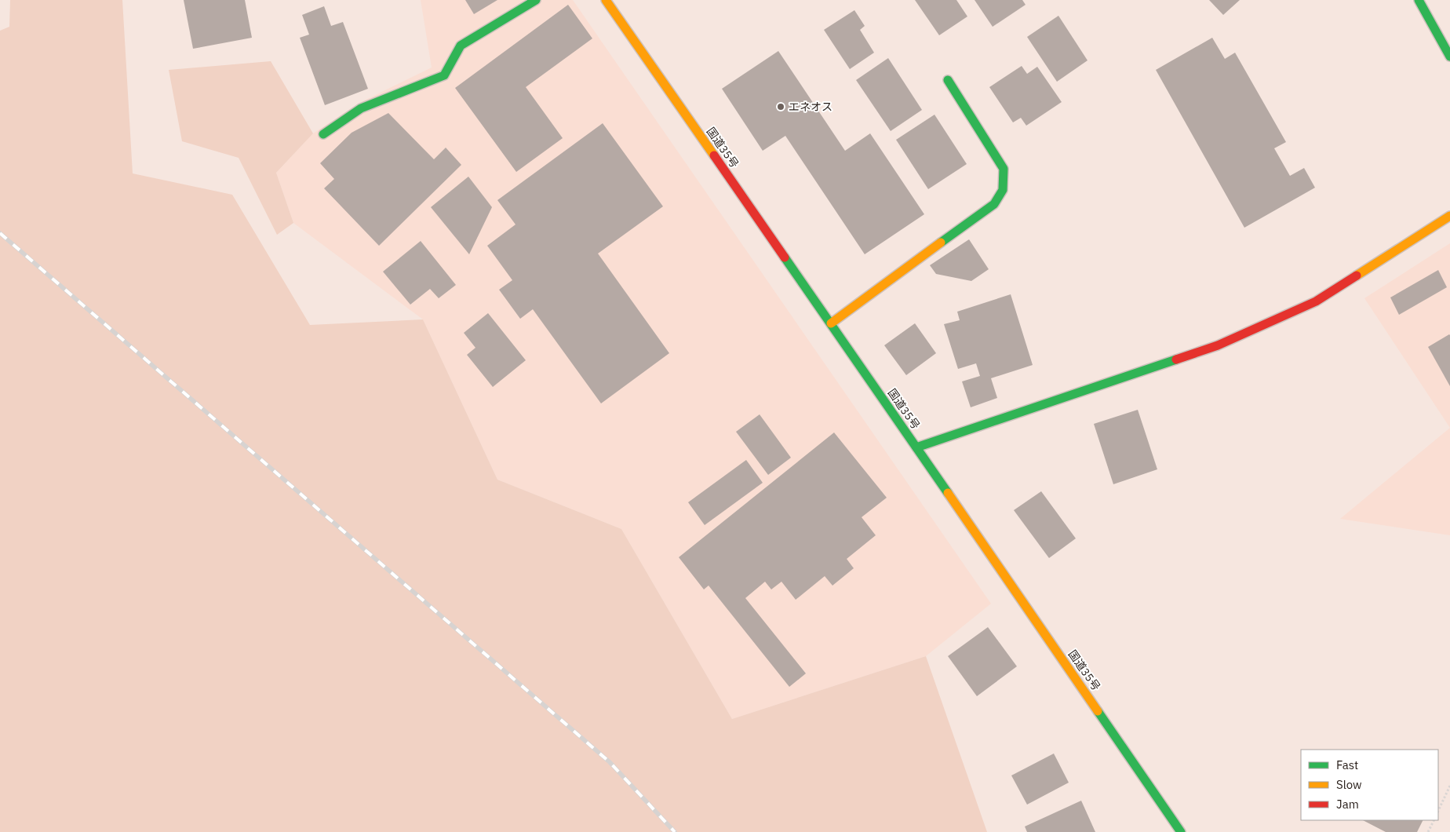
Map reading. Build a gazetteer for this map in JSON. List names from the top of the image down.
{
  "streets": {
    "main road": ["国道35号"]
  },
  "places": ["エネオス"],
  "legend": ["Fast", "Slow", "Jam"]
}
